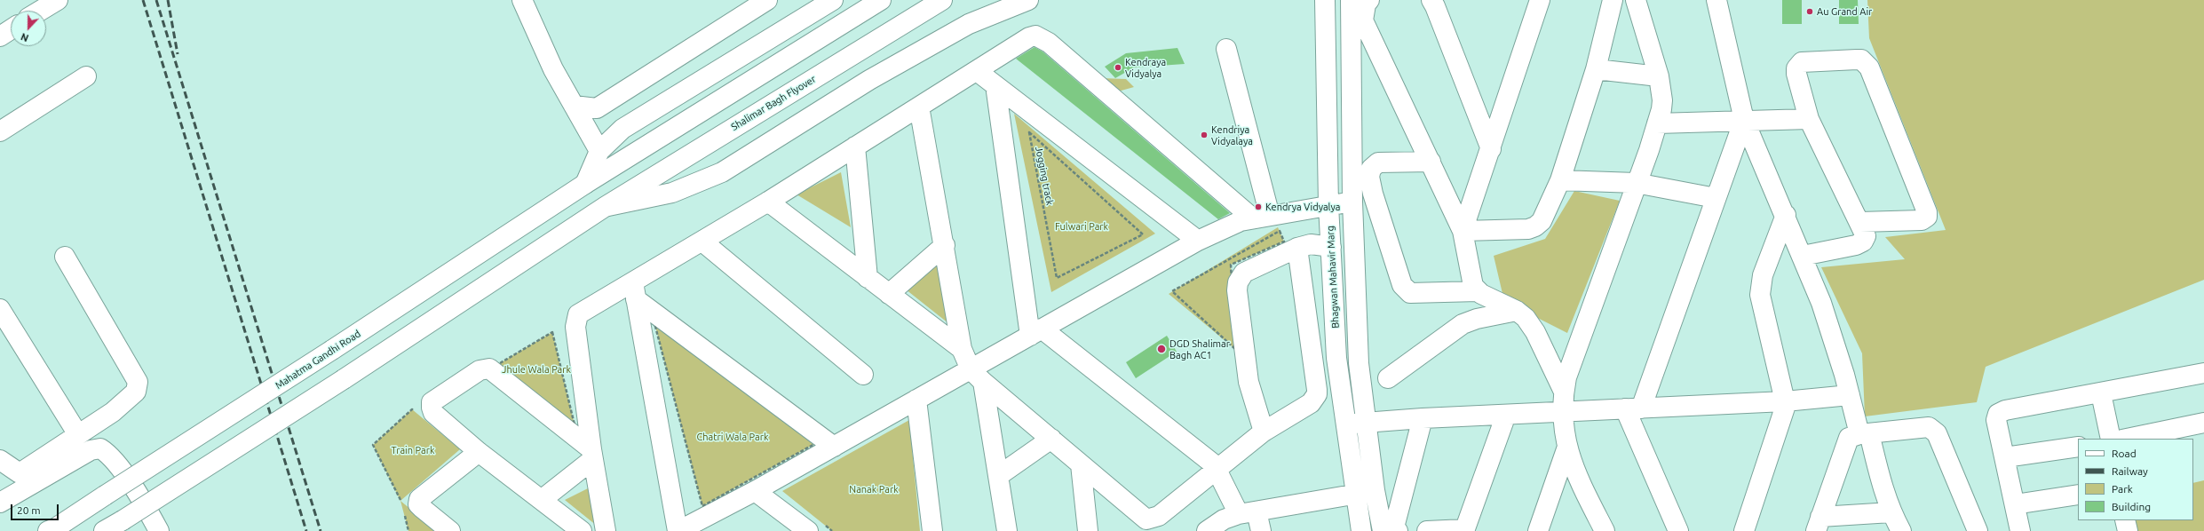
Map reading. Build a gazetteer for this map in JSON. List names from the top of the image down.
{
  "streets": {
    "street": ["Shalimar Bagh Flyover", "Bhagwan Mahavir Marg", "Mahatma Gandhi Road"],
    "path": ["Jogging track"]
  },
  "parks": [
    "Fulwari Park",
    "Jhule Wala Park",
    "Chatri Wala Park",
    "Train Park",
    "Nanak Park"
  ],
  "places": [
    "Au Grand Air",
    "Kendraya Vidyalya",
    "Kendriya Vidyalaya",
    "Kendrya Vidyalya",
    "DGD Shalimar Bagh AC1"
  ],
  "legend": [
    "Road",
    "Railway",
    "Park",
    "Building"
  ],
  "scale_bar": "20 m",
  "north": "bottom"
}
